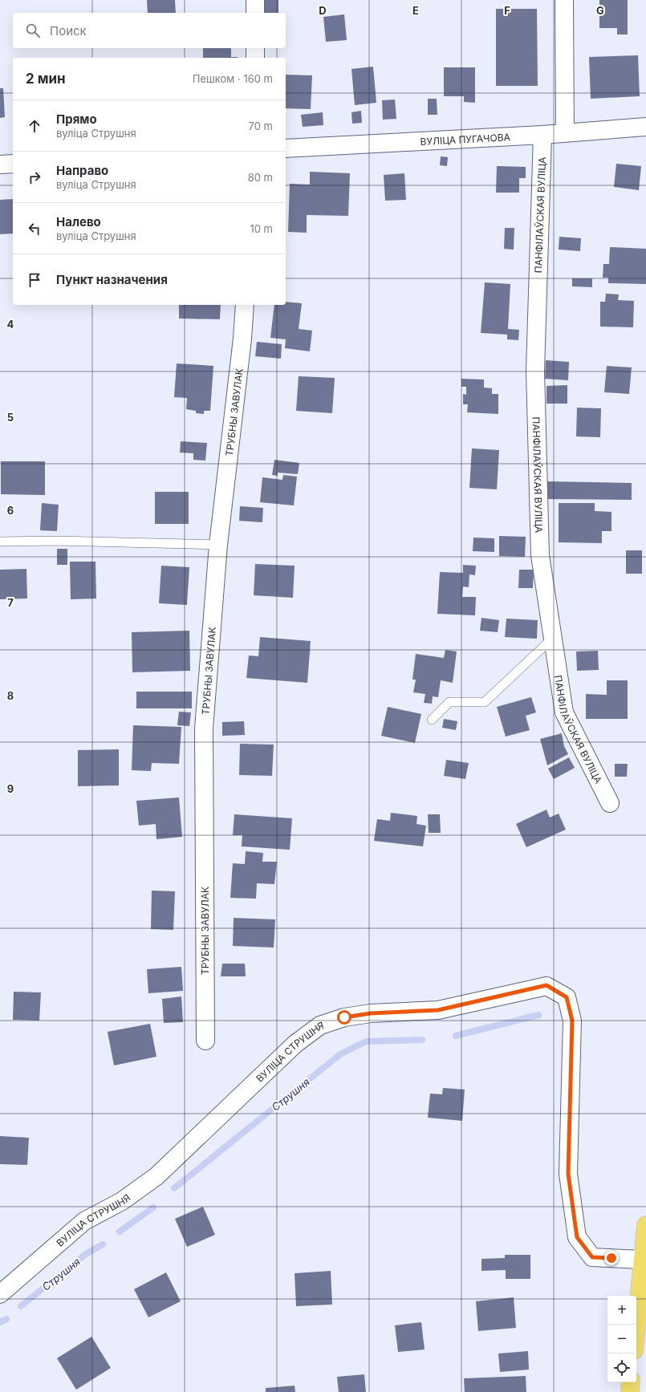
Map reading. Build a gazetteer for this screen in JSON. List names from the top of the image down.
{
  "streets": {
    "street": [
      "ВУЛІЦА ПУГАЧОВА",
      "ПАНФІЛАЎСКАЯ ВУЛІЦА",
      "ТРУБНЫ ЗАВУЛАК",
      "ВУЛІЦА СТРУШНЯ"
    ]
  },
  "crossings": [
    ["ВУЛІЦА ПУГАЧОВА", "ПАНФІЛАЎСКАЯ ВУЛІЦА"]
  ],
  "water": ["Струшня"],
  "page": {
    "search": "Поиск",
    "heading": ["2 мин", "Пешком · 160 m"],
    "list": [
      ["Прямо", "вуліца Струшня", "70 m"],
      ["Направо", "вуліца Струшня", "80 m"],
      ["Налево", "вуліца Струшня", "10 m"],
      "Пункт назначения"
    ],
    "map_buttons": ["+", "−"]
  },
  "grid": {
    "columns": [
      "D",
      "E",
      "F",
      "G"
    ],
    "rows": [
      "4",
      "5",
      "6",
      "7",
      "8",
      "9"
    ]
  }
}
